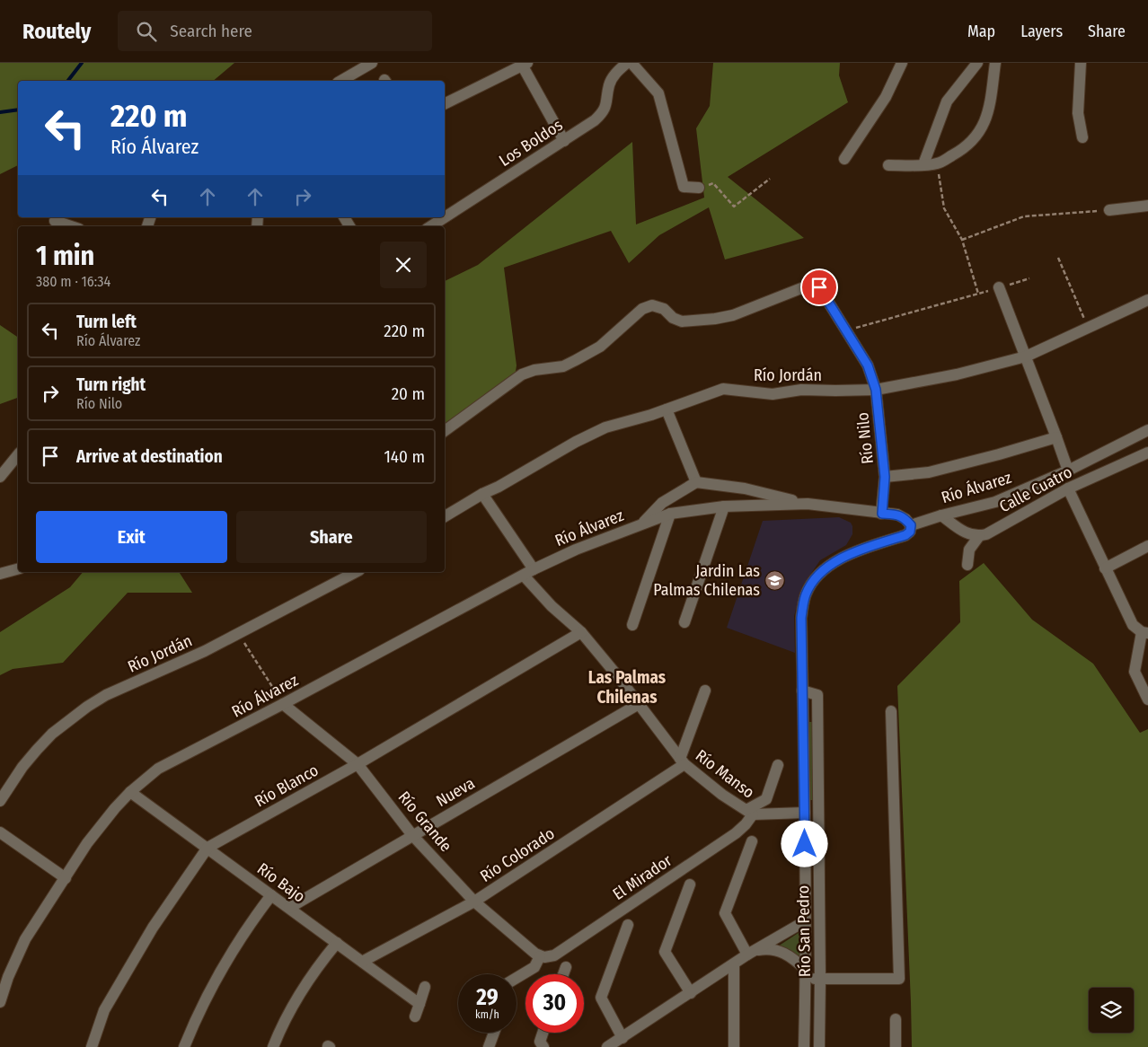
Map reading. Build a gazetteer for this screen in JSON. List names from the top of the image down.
{
  "streets": {
    "street": [
      "Los Boldos",
      "Río Jordán",
      "Río Nilo",
      "Río Álvarez",
      "Calle Cuatro",
      "Río Manso",
      "Río Blanco",
      "Nueva",
      "Río Grande",
      "Río Colorado",
      "El Mirador",
      "Río Bajo",
      "Río San Pedro"
    ]
  },
  "crossings": [
    ["Río Jordán", "Río Nilo"],
    ["Río Jordán", "Río Manso"],
    ["Río Nilo", "Río Álvarez"],
    ["Río Álvarez", "Río Manso"],
    ["Río Álvarez", "Río Grande"],
    ["Río Álvarez", "Río Bajo"],
    ["Río Álvarez", "Río San Pedro"],
    ["Río Manso", "Río Blanco"],
    ["Río Manso", "Nueva"],
    ["Río Manso", "Río Colorado"],
    ["Río Manso", "El Mirador"],
    ["Río Manso", "Río San Pedro"],
    ["Río Blanco", "Río Grande"],
    ["Río Blanco", "Río Bajo"],
    ["Nueva", "Río Grande"],
    ["Nueva", "Río Bajo"],
    ["Río Grande", "Río Colorado"],
    ["Río Grande", "El Mirador"],
    ["Río Colorado", "Río Bajo"]
  ],
  "districts": ["Las Palmas Chilenas"],
  "places": {
    "school or university": ["Jardin Las Palmas Chilenas"]
  },
  "page": {
    "header": "Routely",
    "search": "Search here",
    "nav": ["Map", "Layers", "Share"],
    "turn": ["220 m", "Río Álvarez"],
    "heading": ["1 min", "380 m · 16:34"],
    "list": [
      {
        "name": "Turn left",
        "note": "Río Álvarez",
        "value": "220 m"
      },
      {
        "name": "Turn right",
        "note": "Río Nilo",
        "value": "20 m"
      },
      {
        "name": "Arrive at destination",
        "value": "140 m"
      }
    ],
    "buttons": ["Exit", "Share"],
    "speed": "29 km/h",
    "limit": "30"
  }
}
